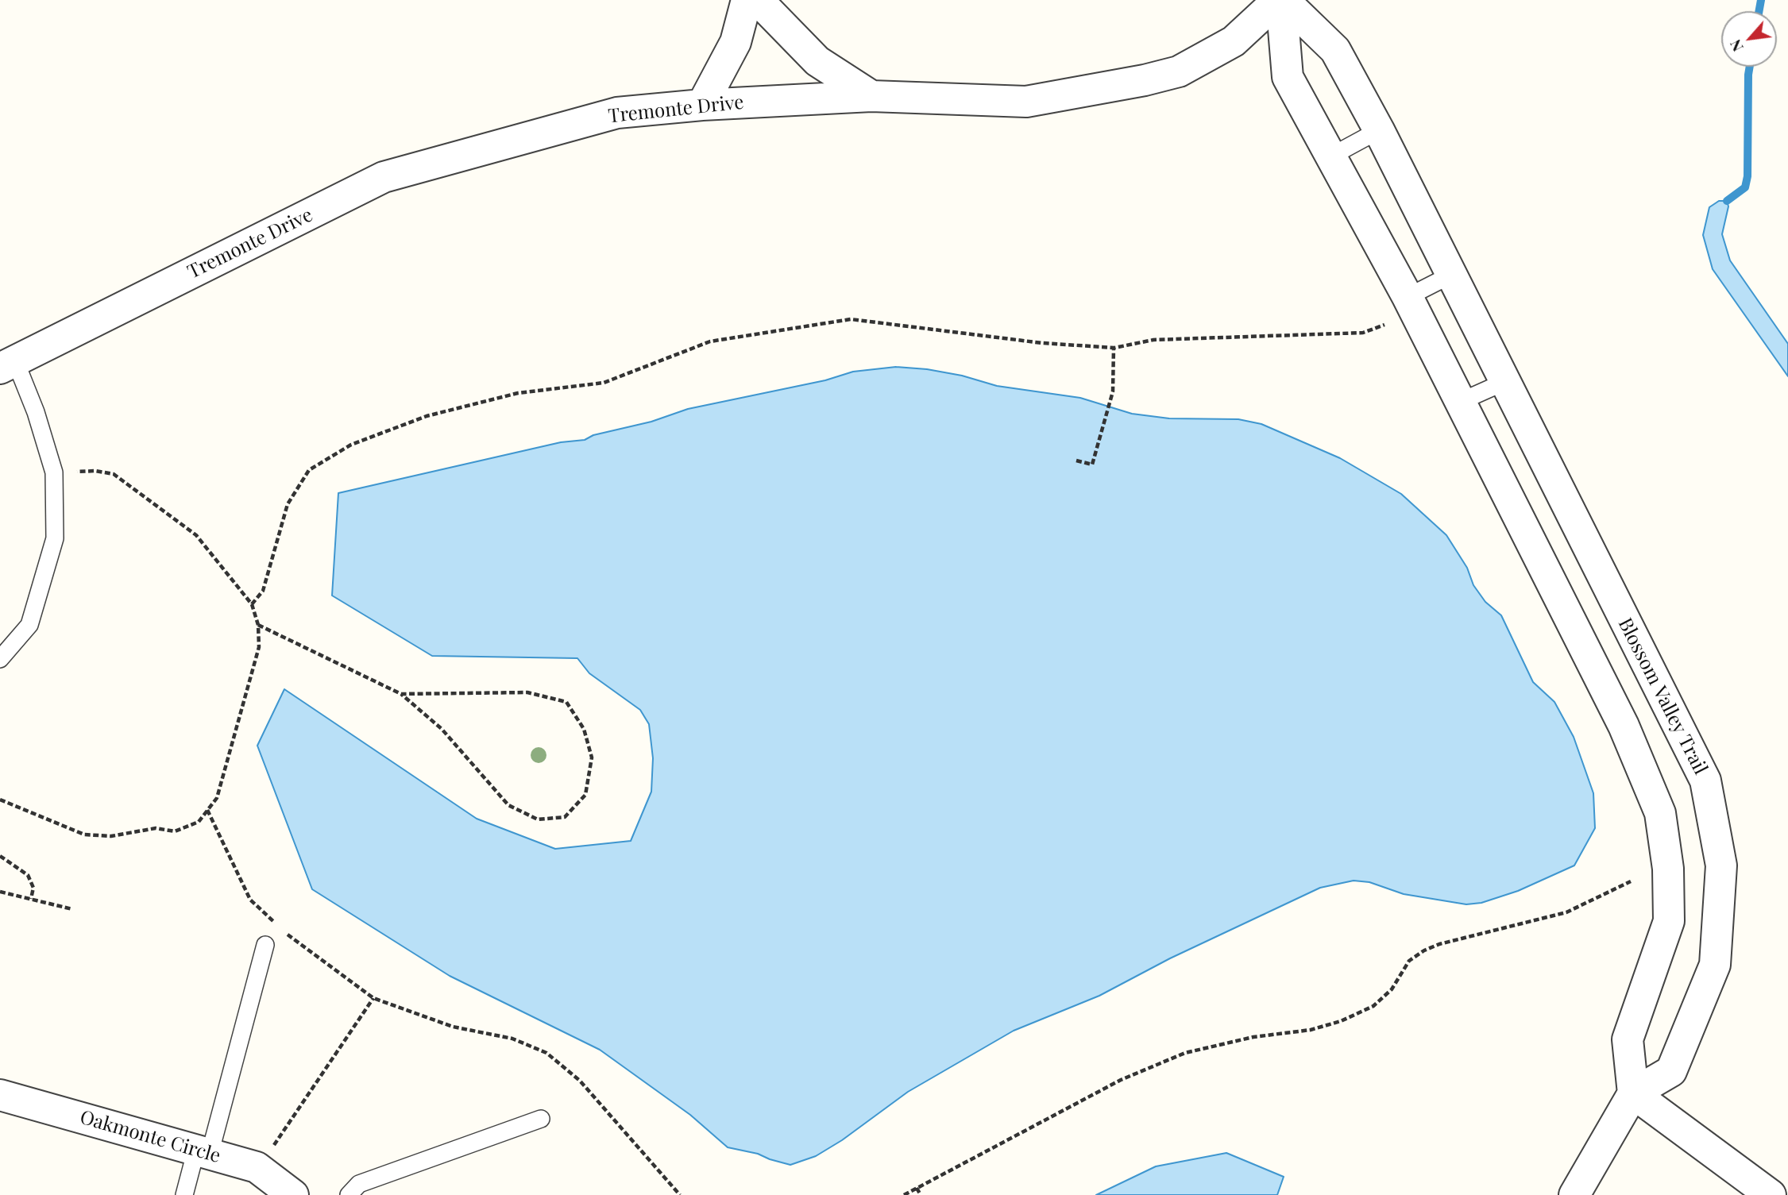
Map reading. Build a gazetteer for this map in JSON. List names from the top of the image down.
{
  "streets": {
    "street": ["Tremonte Drive", "Blossom Valley Trail", "Oakmonte Circle"]
  },
  "crossings": [
    ["Tremonte Drive", "Blossom Valley Trail"]
  ],
  "north": "bottom left"
}
